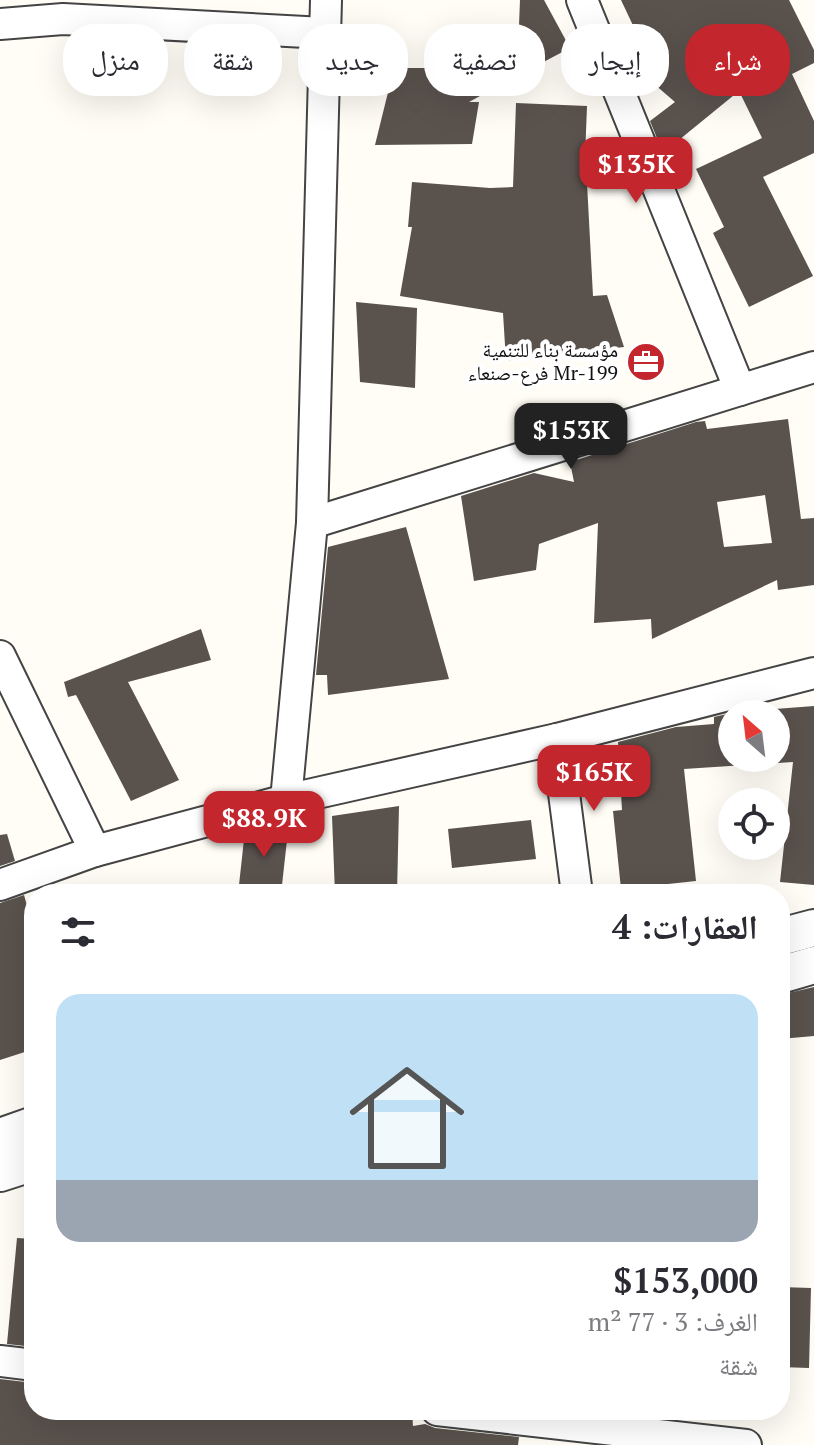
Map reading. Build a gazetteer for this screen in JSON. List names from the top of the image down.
{
  "places": {
    "office": ["مؤسسة بناء للتنمية فرع-صنعاء Mr-199"]
  },
  "north": "top left",
  "page": {
    "chip": [
      "شراء",
      "إيجار",
      "تصفية",
      "جديد",
      "شقة",
      "منزل"
    ],
    "price": [
      "$135K",
      "$153K",
      "$165K",
      "$88.9K"
    ],
    "heading": "العقارات: 4",
    "list": [
      {
        "name": "$153,000",
        "note": "الغرف: 3 · 77 m² · شقة"
      }
    ]
  }
}
